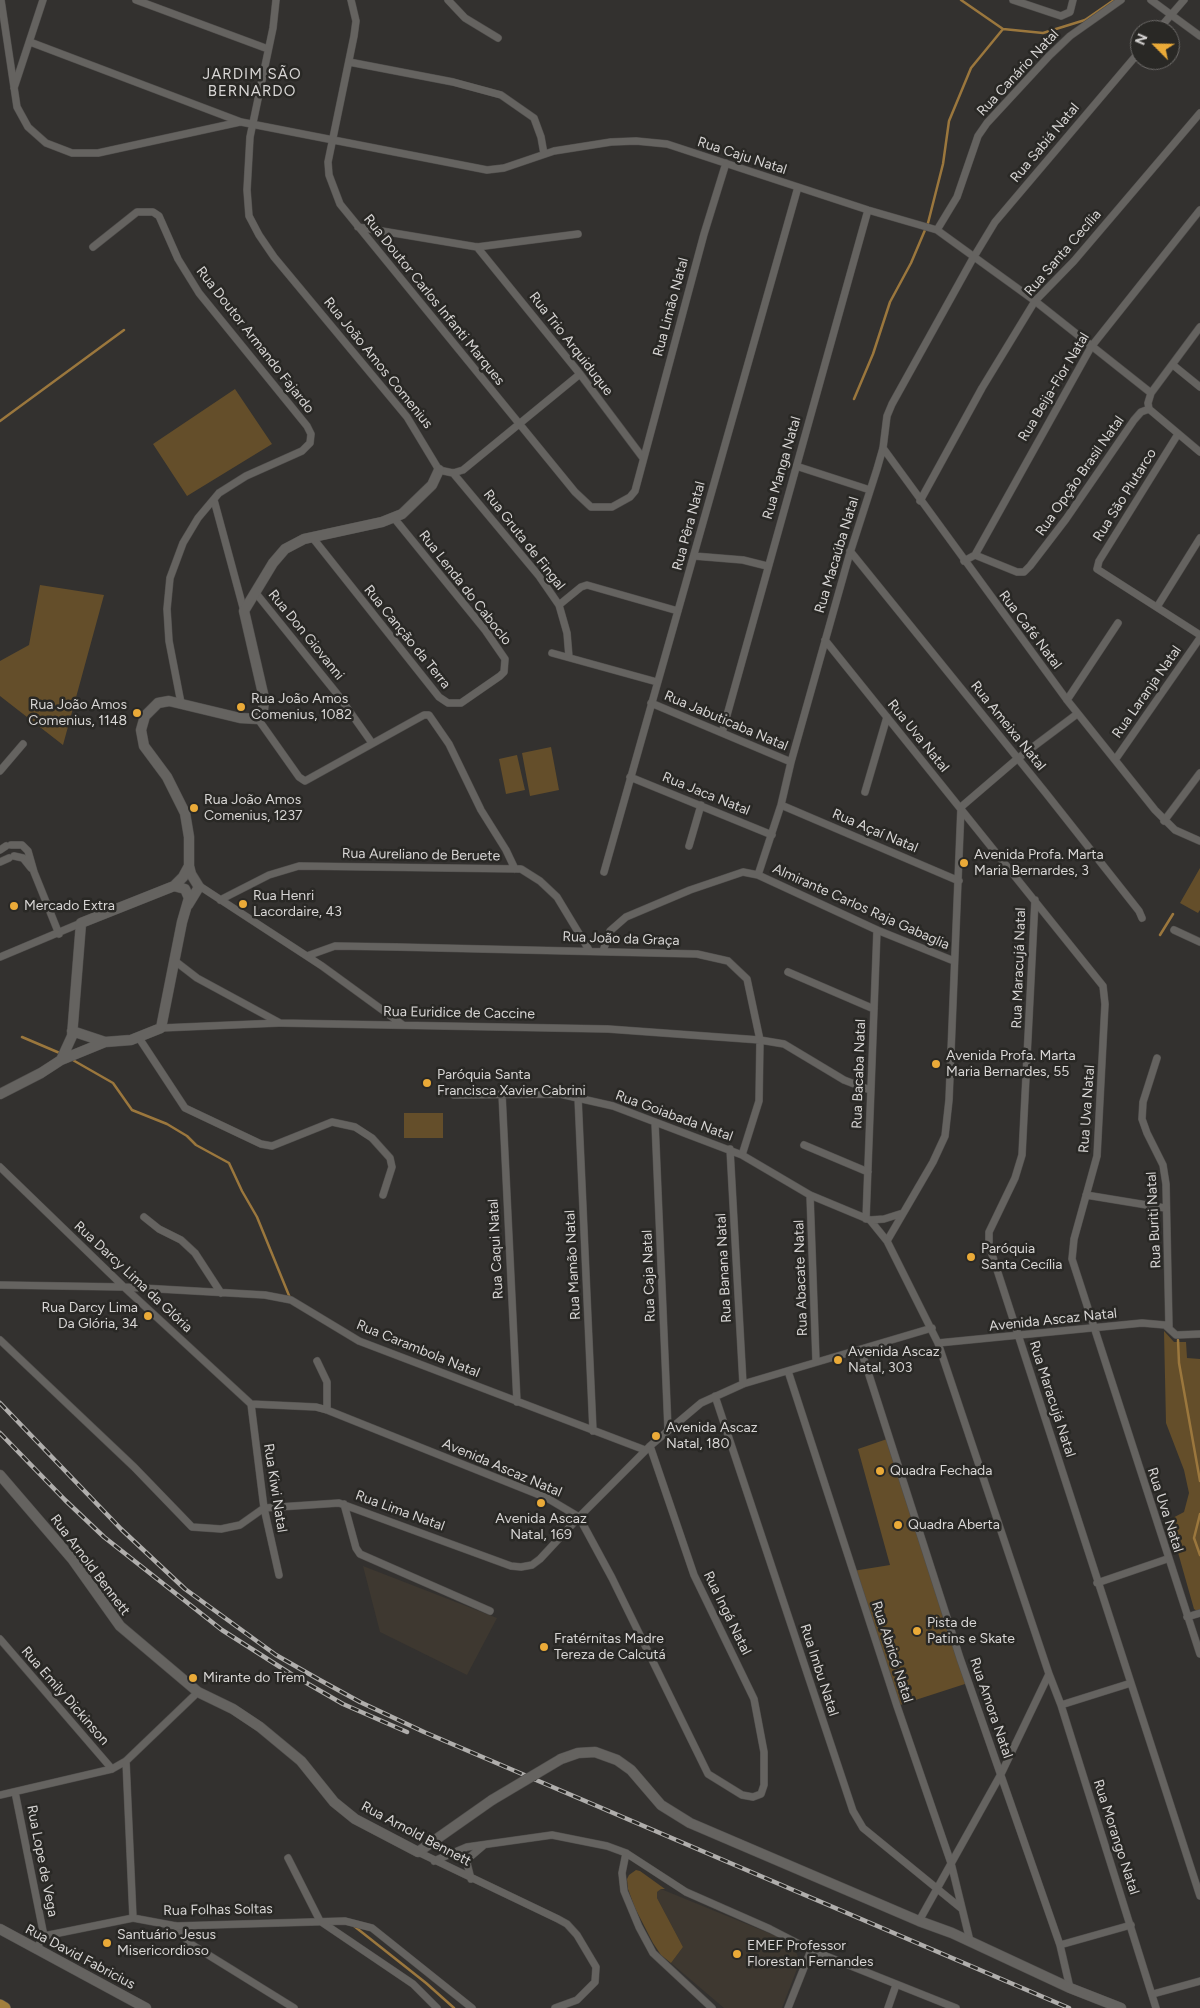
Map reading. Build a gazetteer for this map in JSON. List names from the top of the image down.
{
  "streets": {
    "street": [
      "Rua Canário Natal",
      "Rua Sabiá Natal",
      "Rua Caju Natal",
      "Rua Santa Cecília",
      "Rua Doutor Carlos Infanti Marques",
      "Rua Limão Natal",
      "Rua Doutor Armando Fajardo",
      "Rua Trio Arquiduque",
      "Rua João Amos Comenius",
      "Rua Beija-Flor Natal",
      "Rua Manga Natal",
      "Rua Opção Brasil Natal",
      "Rua São Plutarco",
      "Rua Pêra Natal",
      "Rua Gruta de Fingal",
      "Rua Macaúba Natal",
      "Rua Lenda do Caboclo",
      "Rua Café Natal",
      "Rua Don Giovanni",
      "Rua Canção da Terra",
      "Rua Laranja Natal",
      "Rua Jabuticaba Natal",
      "Rua Ameixa Natal",
      "Rua Uva Natal",
      "Rua Jaca Natal",
      "Rua Açaí Natal",
      "Rua Aureliano de Beruete",
      "Almirante Carlos Raja Gabaglia",
      "Rua João da Graça",
      "Rua Maracujá Natal",
      "Rua Euridice de Caccine",
      "Rua Bacaba Natal",
      "Rua Goiabada Natal",
      "Rua Buriti Natal",
      "Rua Caqui Natal",
      "Rua Mamão Natal",
      "Rua Banana Natal",
      "Rua Caja Natal",
      "Rua Darcy Lima da Glória",
      "Rua Abacate Natal",
      "Avenida Ascaz Natal",
      "Rua Carambola Natal",
      "Rua Kiwi Natal",
      "Rua Lima Natal",
      "Rua Arnold Bennett",
      "Rua Ingá Natal",
      "Rua Abricó Natal",
      "Rua Imbu Natal",
      "Rua Emily Dickinson",
      "Rua Amora Natal",
      "Rua Morango Natal",
      "Rua Lope de Vega",
      "Rua Folhas Soltas",
      "Rua David Fabricius"
    ]
  },
  "crossings": [
    ["Rua Canário Natal", "Rua Caju Natal"],
    ["Rua Sabiá Natal", "Rua Macaúba Natal"],
    ["Rua Caju Natal", "Rua Doutor Carlos Infanti Marques"],
    ["Rua Caju Natal", "Rua Limão Natal"],
    ["Rua Caju Natal", "Rua João Amos Comenius"],
    ["Rua Caju Natal", "Rua Manga Natal"],
    ["Rua Caju Natal", "Rua Pêra Natal"],
    ["Rua Santa Cecília", "Rua Café Natal"],
    ["Rua Doutor Carlos Infanti Marques", "Rua Limão Natal"],
    ["Rua Doutor Carlos Infanti Marques", "Rua Trio Arquiduque"],
    ["Rua Limão Natal", "Rua Trio Arquiduque"],
    ["Rua Beija-Flor Natal", "Rua Opção Brasil Natal"],
    ["Rua Manga Natal", "Rua Jabuticaba Natal"],
    ["Rua Pêra Natal", "Rua Jabuticaba Natal"],
    ["Rua Pêra Natal", "Rua Jaca Natal"],
    ["Rua Macaúba Natal", "Rua Café Natal"],
    ["Rua Macaúba Natal", "Rua Jabuticaba Natal"],
    ["Rua Macaúba Natal", "Rua Ameixa Natal"],
    ["Rua Macaúba Natal", "Rua Uva Natal"],
    ["Rua Macaúba Natal", "Rua Jaca Natal"],
    ["Rua Macaúba Natal", "Rua Açaí Natal"],
    ["Rua Macaúba Natal", "Almirante Carlos Raja Gabaglia"],
    ["Rua Lenda do Caboclo", "Rua Canção da Terra"],
    ["Rua Café Natal", "Rua Laranja Natal"],
    ["Rua Uva Natal", "Rua Maracujá Natal"],
    ["Rua Uva Natal", "Avenida Ascaz Natal"],
    ["Rua Aureliano de Beruete", "Rua João da Graça"],
    ["Almirante Carlos Raja Gabaglia", "Rua Bacaba Natal"],
    ["Rua João da Graça", "Rua Euridice de Caccine"],
    ["Rua João da Graça", "Rua Goiabada Natal"],
    ["Rua Maracujá Natal", "Avenida Ascaz Natal"],
    ["Rua Euridice de Caccine", "Rua Bacaba Natal"],
    ["Rua Bacaba Natal", "Rua Goiabada Natal"],
    ["Rua Goiabada Natal", "Rua Caqui Natal"],
    ["Rua Goiabada Natal", "Rua Mamão Natal"],
    ["Rua Goiabada Natal", "Rua Banana Natal"],
    ["Rua Goiabada Natal", "Rua Caja Natal"],
    ["Rua Goiabada Natal", "Rua Abacate Natal"],
    ["Rua Goiabada Natal", "Avenida Ascaz Natal"],
    ["Rua Goiabada Natal", "Rua Morango Natal"],
    ["Rua Buriti Natal", "Avenida Ascaz Natal"],
    ["Rua Caqui Natal", "Rua Carambola Natal"],
    ["Rua Mamão Natal", "Rua Carambola Natal"],
    ["Rua Darcy Lima da Glória", "Avenida Ascaz Natal"],
    ["Rua Darcy Lima da Glória", "Rua Carambola Natal"],
    ["Rua Darcy Lima da Glória", "Rua Kiwi Natal"],
    ["Avenida Ascaz Natal", "Rua Kiwi Natal"],
    ["Avenida Ascaz Natal", "Rua Lima Natal"],
    ["Avenida Ascaz Natal", "Rua Ingá Natal"],
    ["Avenida Ascaz Natal", "Rua Morango Natal"],
    ["Rua Carambola Natal", "Rua Ingá Natal"],
    ["Rua Kiwi Natal", "Rua Lima Natal"],
    ["Rua Lima Natal", "Rua Ingá Natal"],
    ["Rua Abricó Natal", "Rua Imbu Natal"],
    ["Rua Lope de Vega", "Rua Folhas Soltas"]
  ],
  "districts": ["JARDIM SÃO BERNARDO"],
  "places": [
    "Rua João Amos Comenius, 1082",
    "Rua João Amos Comenius, 1148",
    "Rua João Amos Comenius, 1237",
    "Avenida Profa. Marta Maria Bernardes, 3",
    "Rua Henri Lacordaire, 43",
    "Mercado Extra",
    "Avenida Profa. Marta Maria Bernardes, 55",
    "Paróquia Santa Francisca Xavier Cabrini",
    "Paróquia Santa Cecília",
    "Rua Darcy Lima Da Glória, 34",
    "Avenida Ascaz Natal, 303",
    "Avenida Ascaz Natal, 180",
    "Quadra Fechada",
    "Avenida Ascaz Natal, 169",
    "Quadra Aberta",
    "Pista de Patins e Skate",
    "Fratérnitas Madre Tereza de Calcutá",
    "Mirante do Trem",
    "Santuário Jesus Misericordioso",
    "EMEF Professor Florestan Fernandes"
  ],
  "north": "top left"
}
